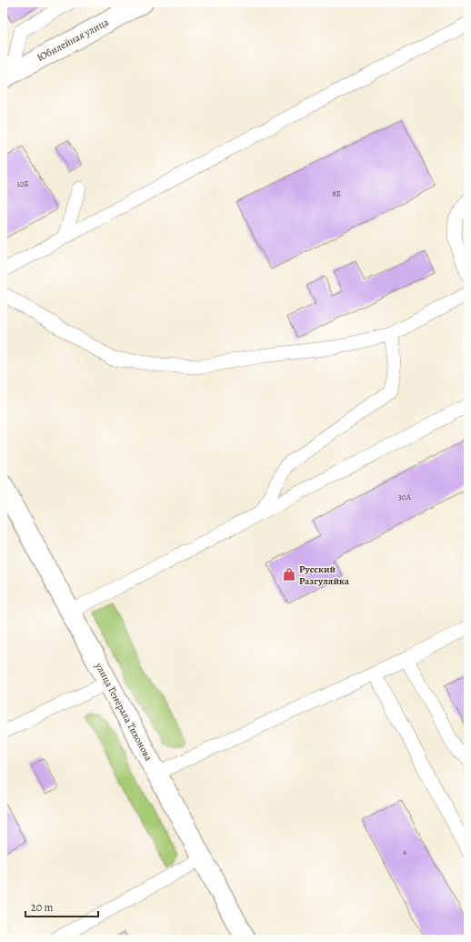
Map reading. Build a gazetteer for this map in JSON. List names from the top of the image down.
{
  "streets": {
    "main road": ["Юбилейная улица", "улица Генерала Тихонова"]
  },
  "places": {
    "shop": ["Русский Разгуляйка"]
  },
  "house_numbers": [
    "10Б",
    "8Б",
    "30А",
    "6"
  ],
  "scale_bar": "20 m"
}
